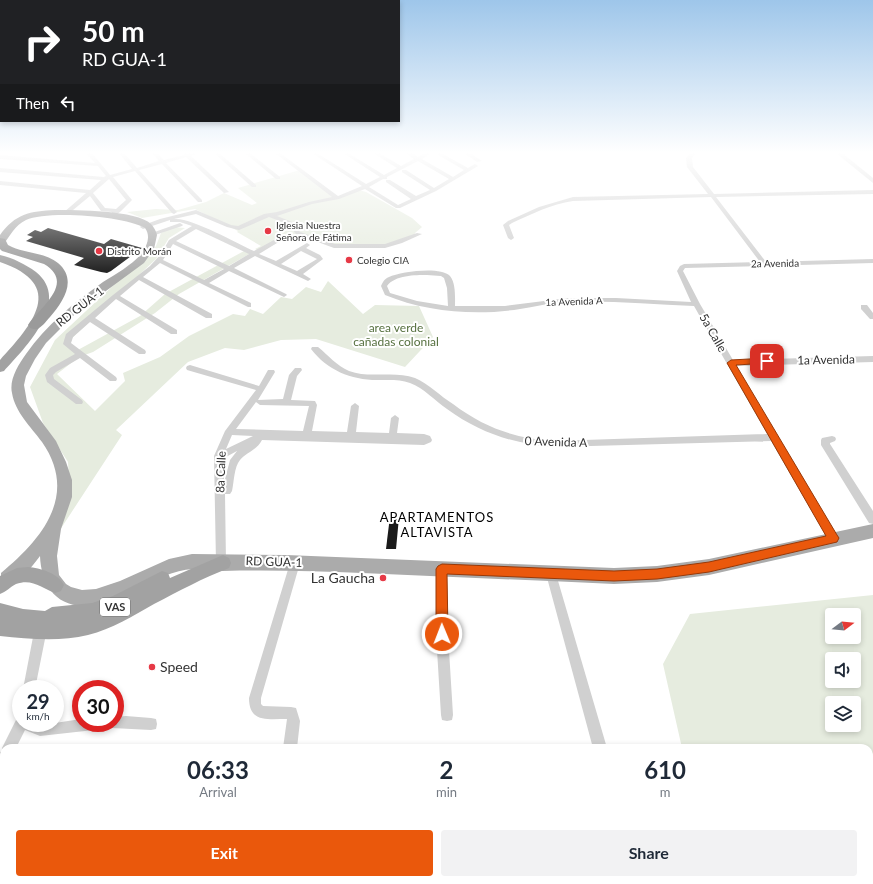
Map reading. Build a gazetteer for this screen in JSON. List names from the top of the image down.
{
  "streets": {
    "highway": ["VAS"],
    "main road": ["RD GUA-1"],
    "street": [
      "2a Avenida",
      "1a Avenida A",
      "5a Calle",
      "1a Avenida",
      "0 Avenida A",
      "8a Calle"
    ]
  },
  "crossings": [
    ["2a Avenida", "5a Calle"],
    ["1a Avenida A", "5a Calle"],
    ["RD GUA-1", "5a Calle"],
    ["RD GUA-1", "8a Calle"],
    ["RD GUA-1", "VAS"],
    ["5a Calle", "1a Avenida"],
    ["5a Calle", "0 Avenida A"],
    ["8a Calle", "VAS"]
  ],
  "districts": ["APARTAMENTOS ALTAVISTA"],
  "parks": ["area verde cañadas colonial"],
  "places": [
    "Iglesia Nuestra Señora de Fátima",
    "Distrito Morán",
    "Colegio CIA",
    "La Gaucha",
    "Speed"
  ],
  "north": "right",
  "page": {
    "turn": ["50 m", "RD GUA-1"],
    "then": "Then",
    "speed": "29 km/h",
    "limit": "30",
    "eta": [
      "06:33",
      "Arrival",
      "2",
      "min",
      "610",
      "m"
    ],
    "buttons": ["Exit", "Share"]
  }
}
